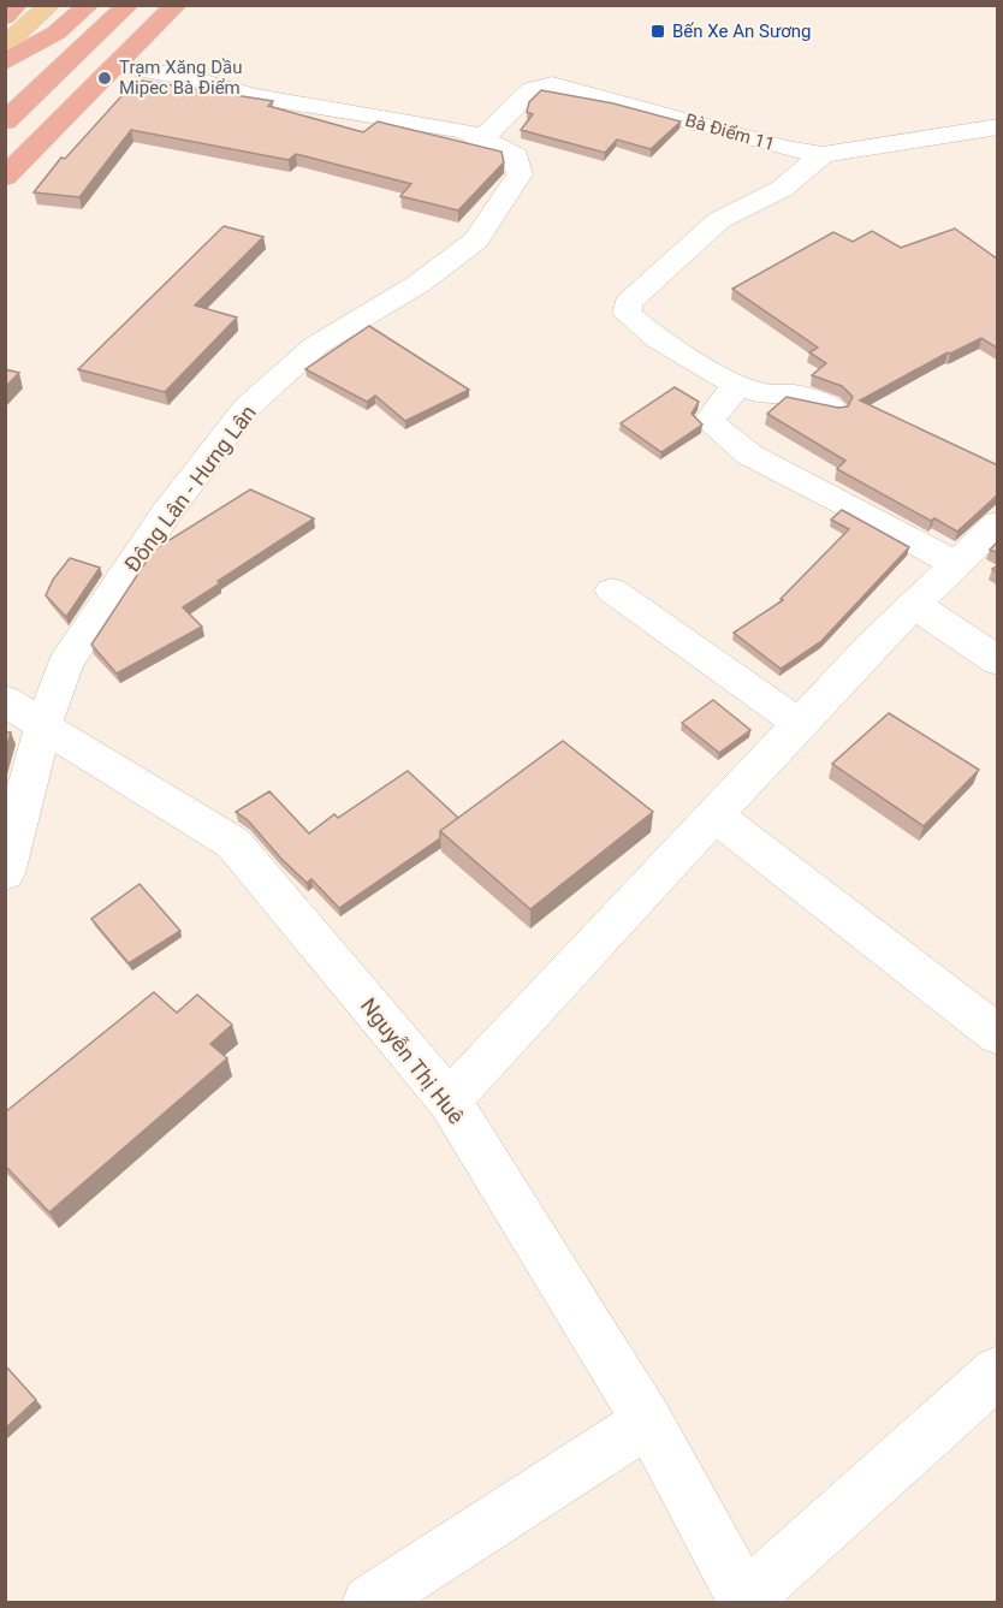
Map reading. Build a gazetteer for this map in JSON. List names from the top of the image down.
{
  "streets": {
    "street": ["Bà Điểm 11", "Đông Lân - Hưng Lân", "Nguyễn Thị Huê"]
  },
  "crossings": [
    ["Bà Điểm 11", "Đông Lân - Hưng Lân"],
    ["Đông Lân - Hưng Lân", "Nguyễn Thị Huê"]
  ],
  "places": {
    "transit": ["Bến Xe An Sương"],
    "other": ["Trạm Xăng Dầu Mipec Bà Điểm"]
  }
}
